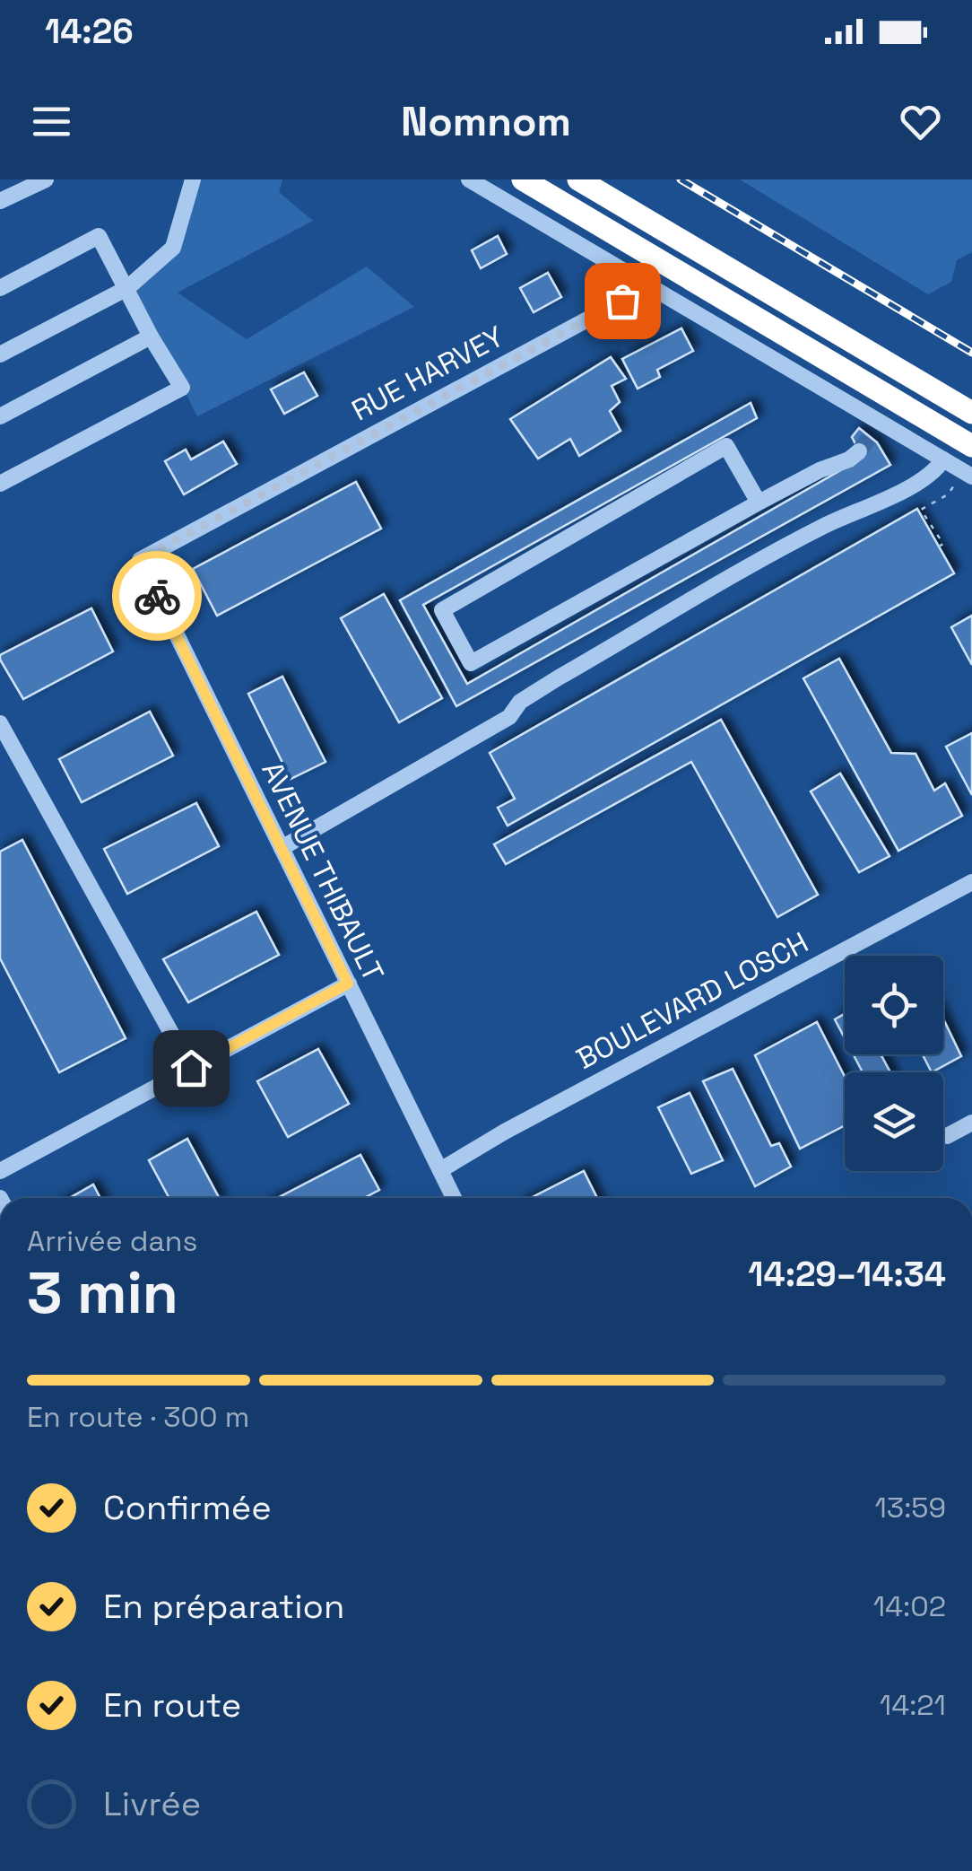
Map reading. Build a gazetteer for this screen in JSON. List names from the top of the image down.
{
  "streets": {
    "street": ["RUE HARVEY", "AVENUE THIBAULT", "BOULEVARD LOSCH"]
  },
  "crossings": [
    ["RUE HARVEY", "AVENUE THIBAULT"],
    ["AVENUE THIBAULT", "BOULEVARD LOSCH"]
  ],
  "page": {
    "status": "14:26",
    "header": "Nomnom",
    "heading": ["3 min", "Arrivée dans", "14:29–14:34"],
    "bar": "En route · 300 m",
    "list": [
      ["Confirmée", "13:59"],
      ["En préparation", "14:02"],
      ["En route", "14:21"],
      "Livrée"
    ]
  }
}
